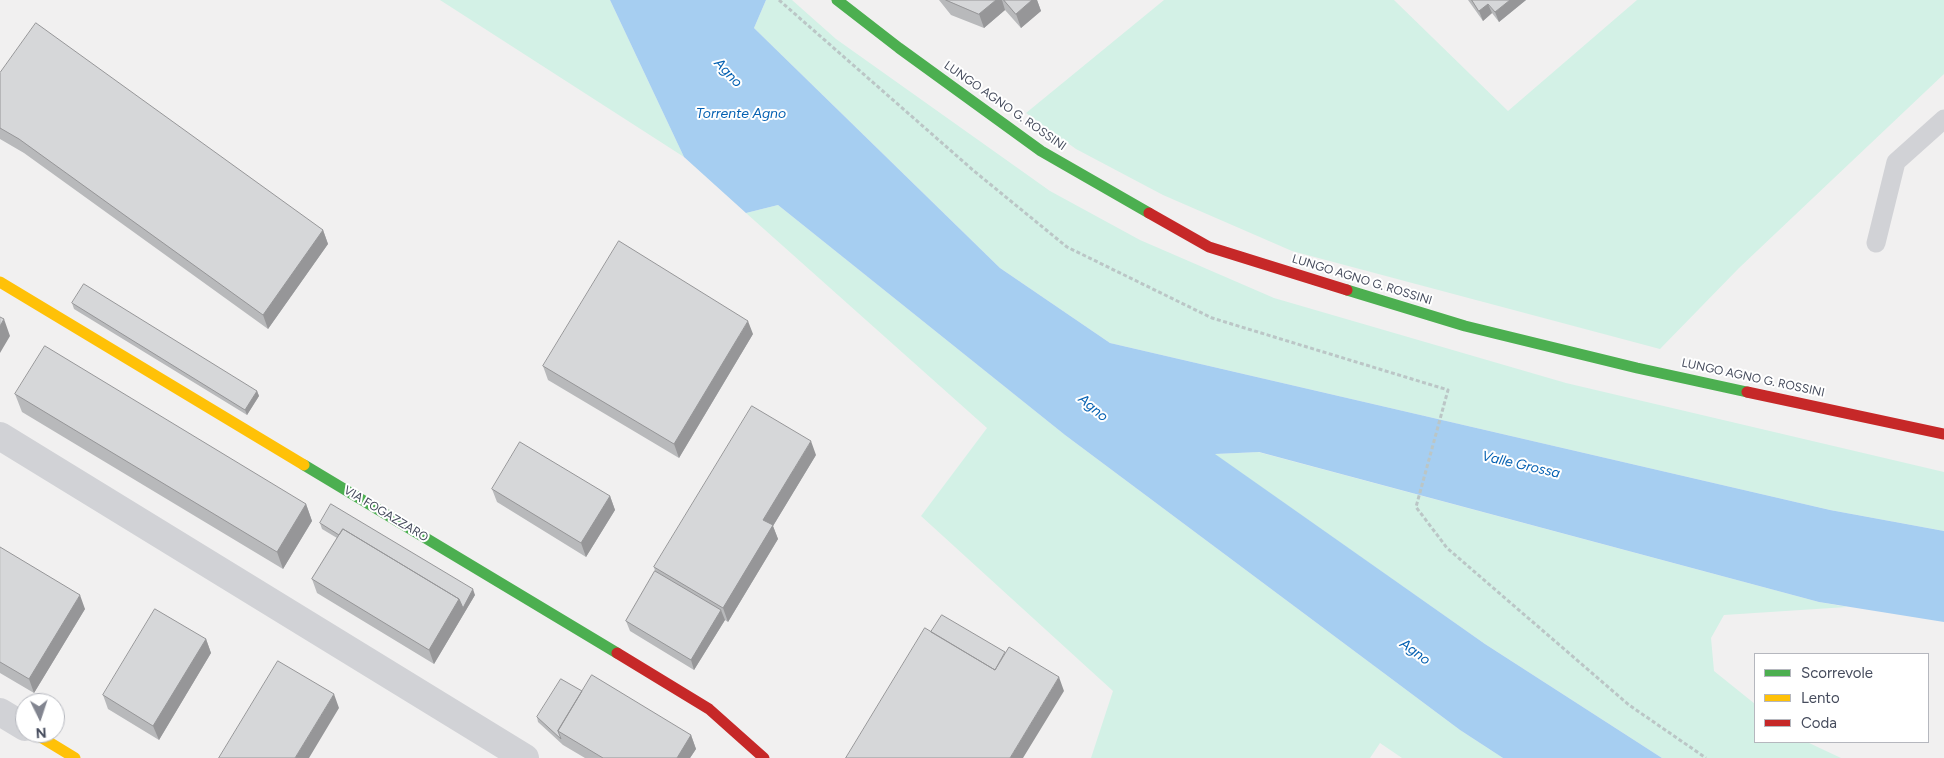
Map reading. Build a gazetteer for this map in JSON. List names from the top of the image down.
{
  "streets": {
    "main road": ["LUNGO AGNO G. ROSSINI", "VIA FOGAZZARO"]
  },
  "water": ["Agno", "Torrente Agno", "Valle Grossa"],
  "legend": ["Scorrevole", "Lento", "Coda"],
  "north": "bottom"
}
